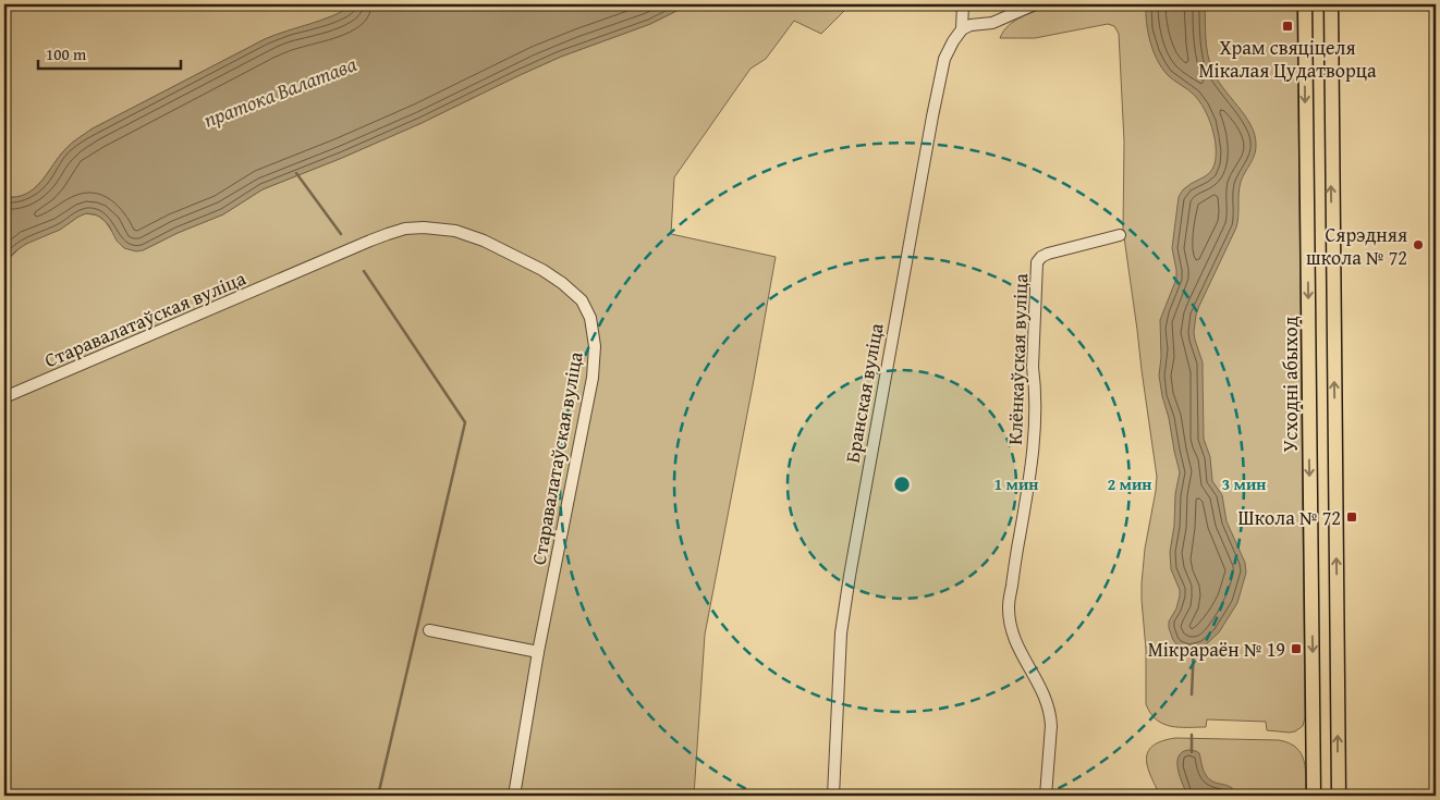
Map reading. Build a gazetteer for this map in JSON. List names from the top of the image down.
{
  "streets": {
    "main road": ["Усходні абыход"],
    "street": ["Старавалатаўская вуліца", "Клёнкаўская вуліца", "Бранская вуліца"]
  },
  "water": ["пратока Валатава"],
  "places": {
    "transit": ["Храм свяціцеля Мікалая Цудатворца", "Школа № 72", "Мікрараён № 19"],
    "other": ["Сярэдняя школа № 72"]
  },
  "scale_bar": "100 m",
  "rings": ["1 мин", "2 мин", "3 мин"]
}
